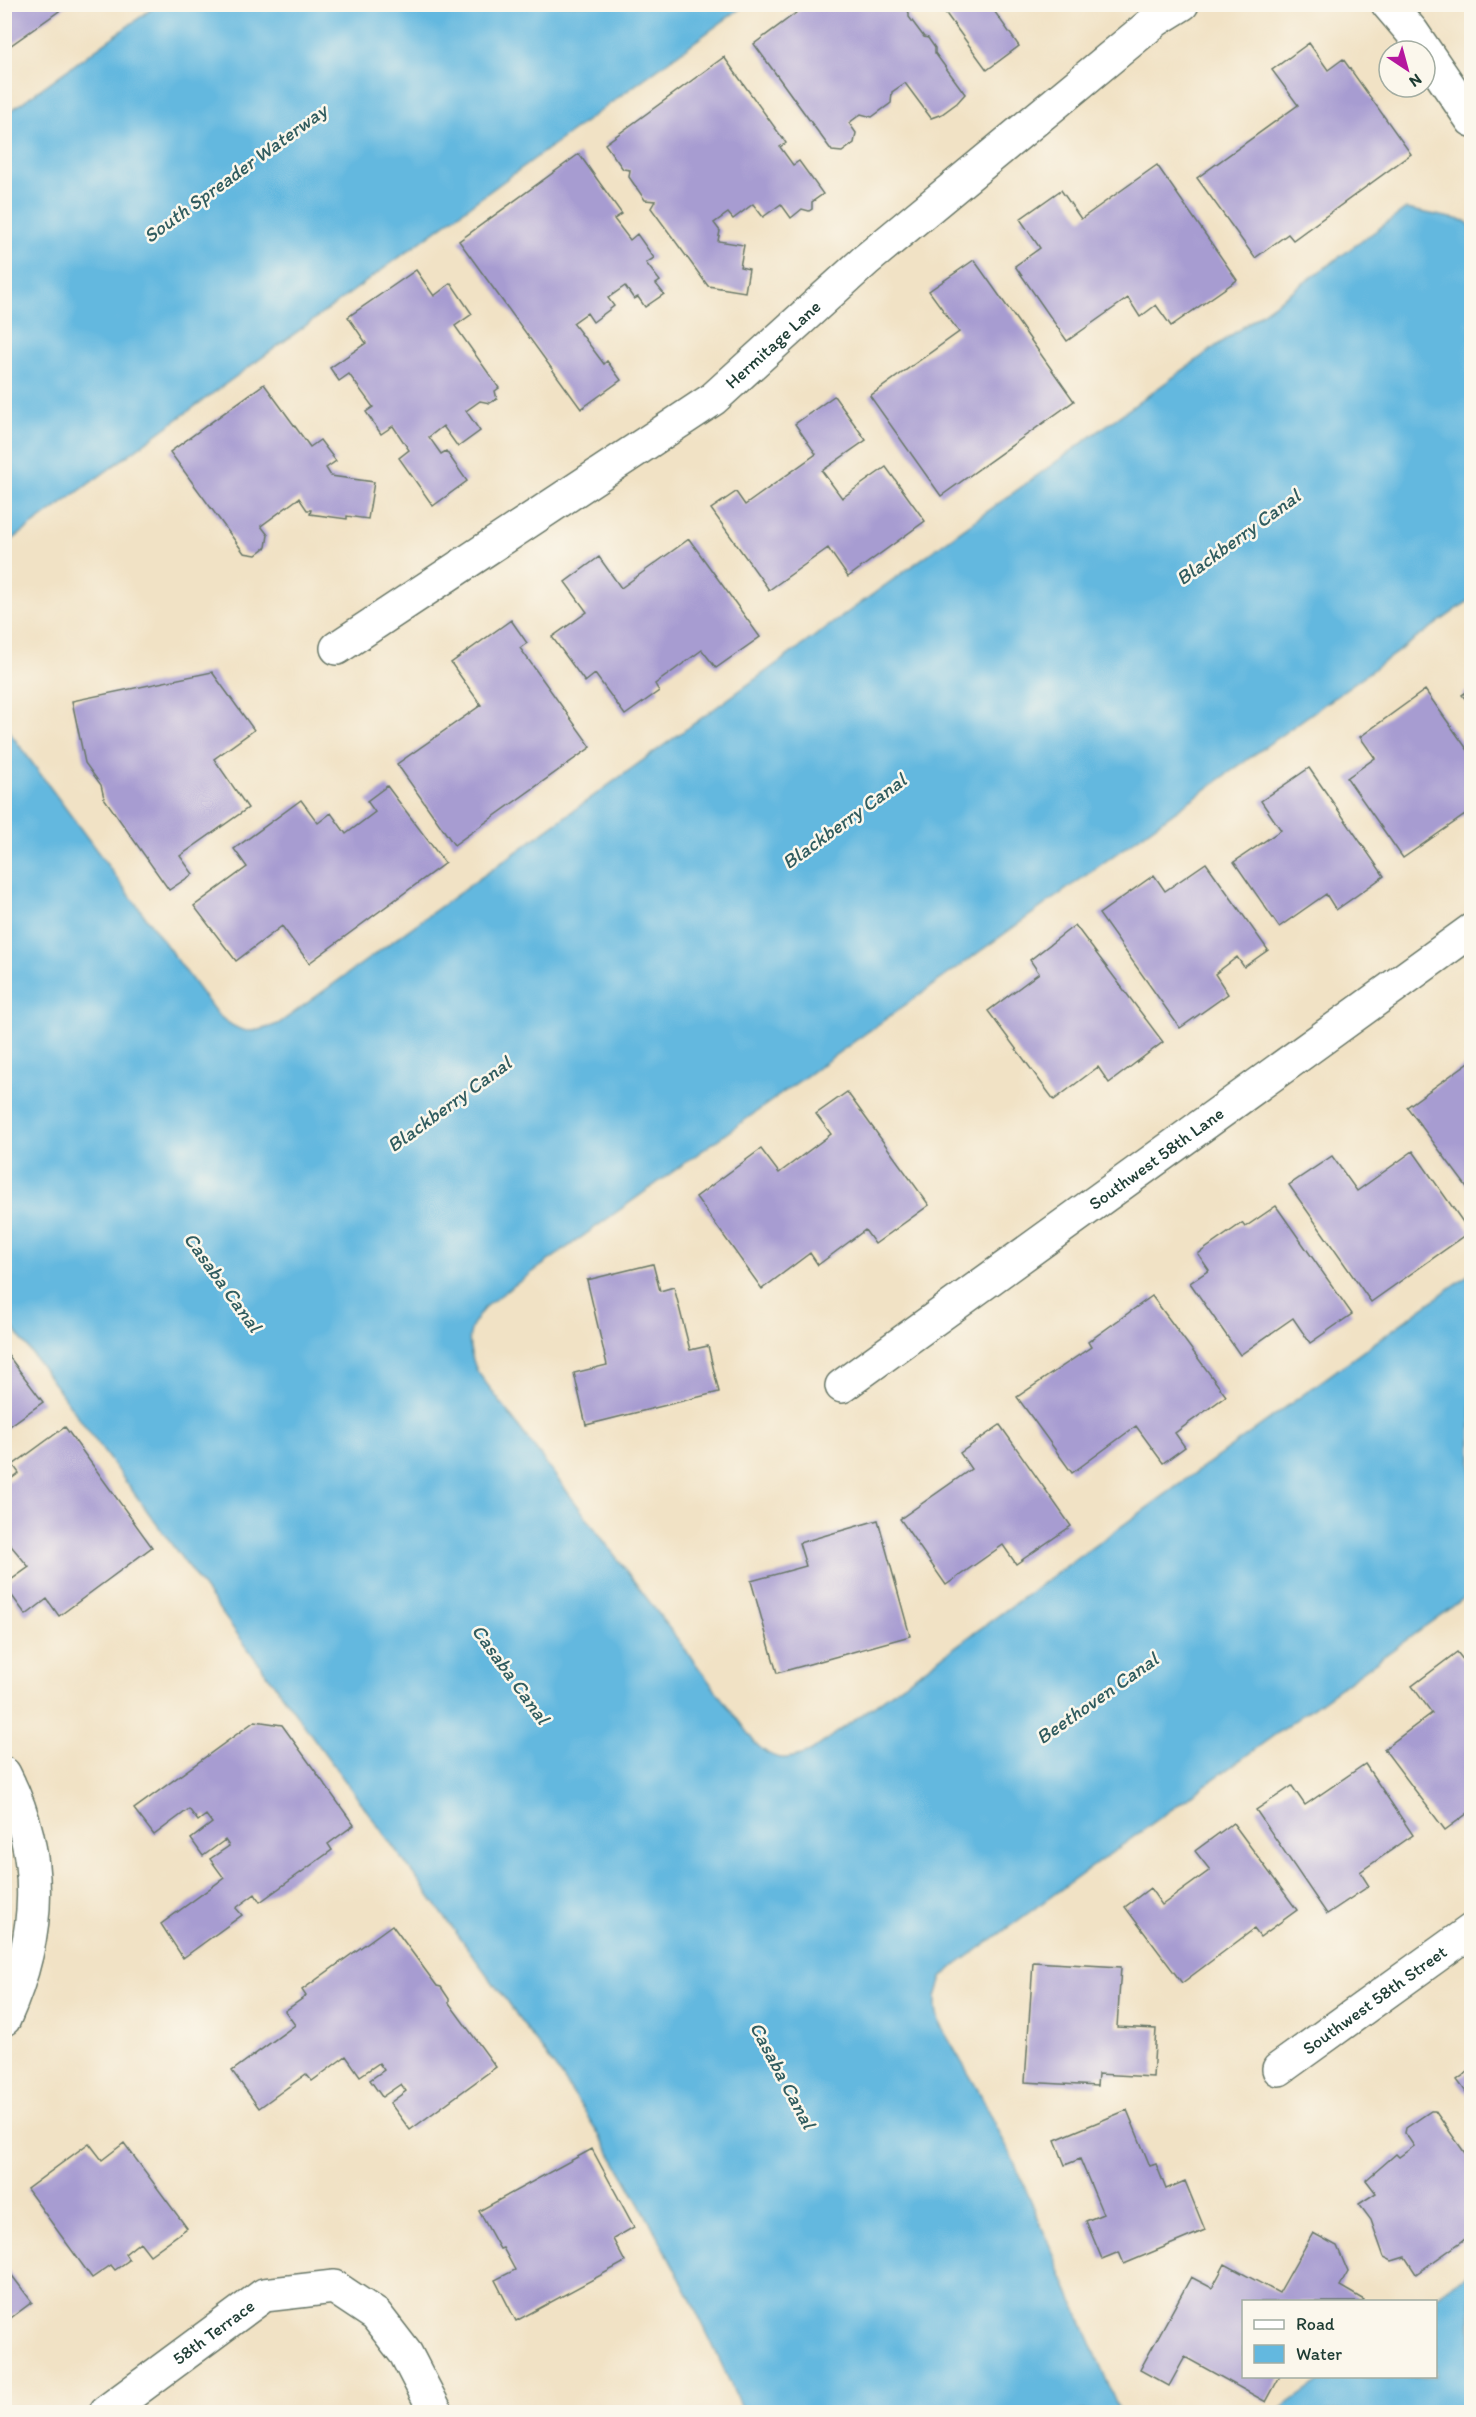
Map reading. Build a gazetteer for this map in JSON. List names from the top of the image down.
{
  "streets": {
    "street": [
      "Hermitage Lane",
      "Southwest 58th Lane",
      "Southwest 58th Street",
      "58th Terrace"
    ]
  },
  "water": [
    "South Spreader Waterway",
    "Blackberry Canal",
    "Casaba Canal",
    "Beethoven Canal"
  ],
  "legend": ["Road", "Water"],
  "north": "bottom right"
}
